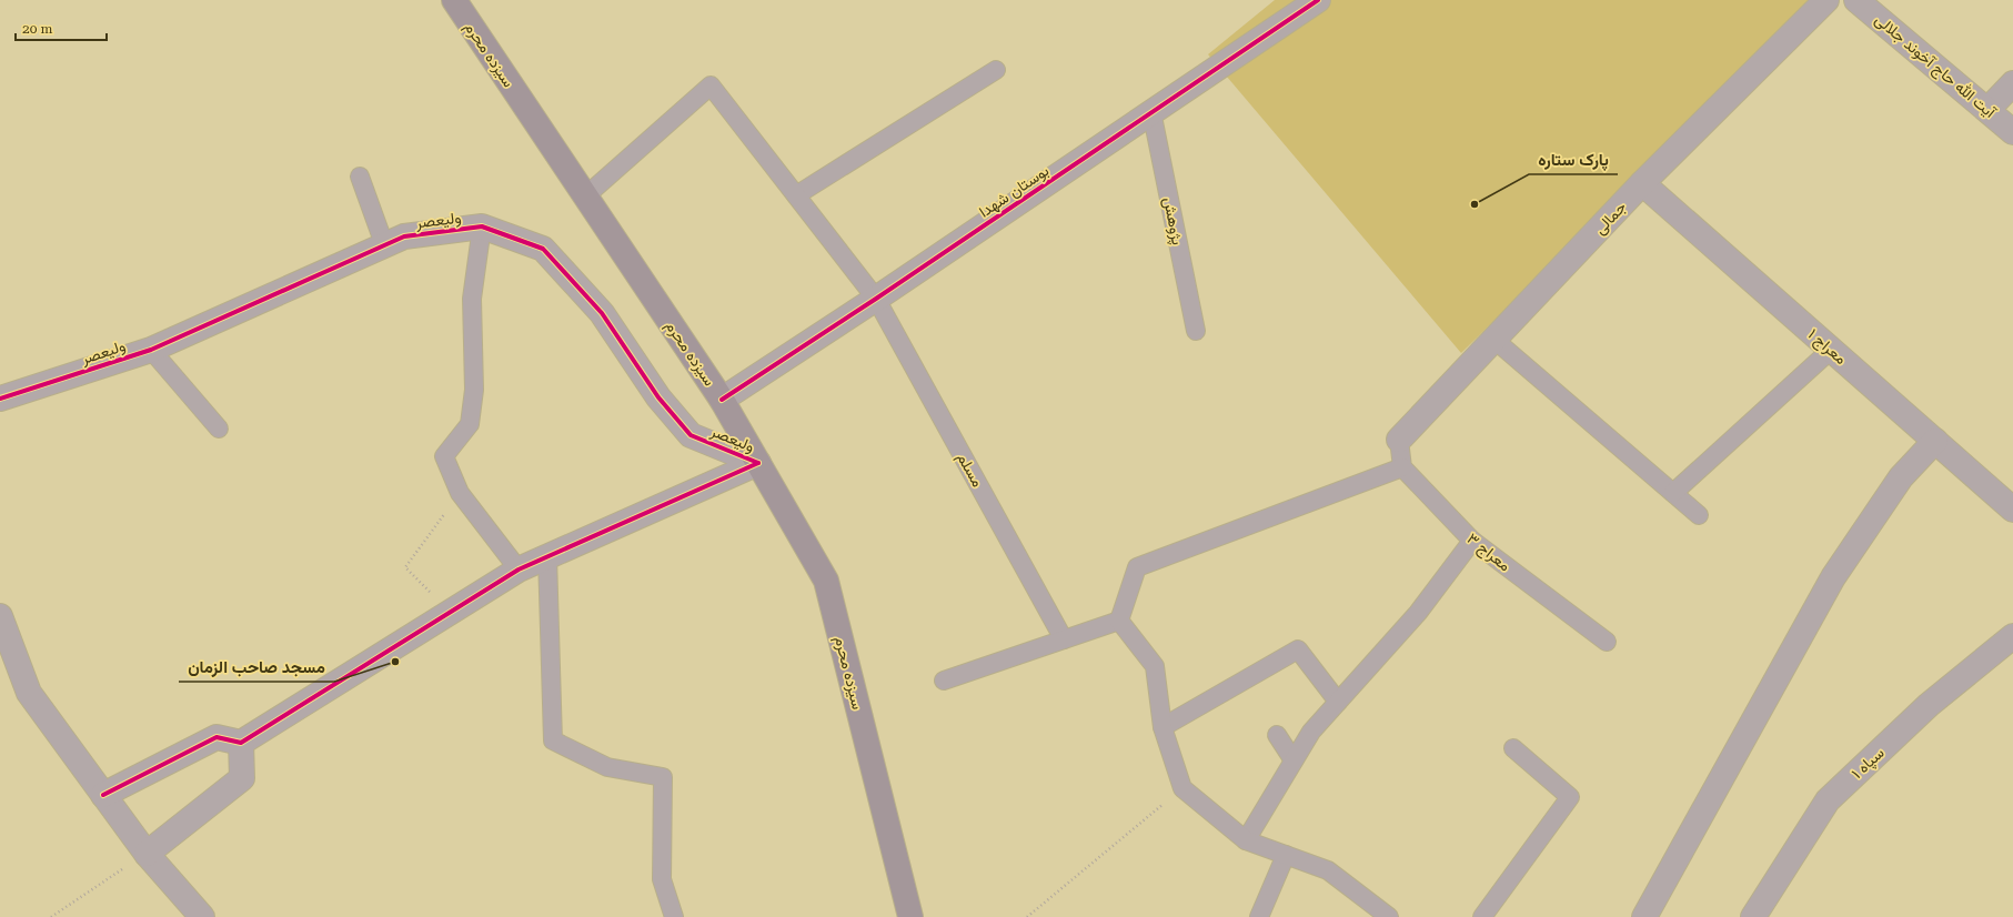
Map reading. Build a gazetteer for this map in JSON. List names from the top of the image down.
{
  "streets": {
    "main road": ["سیزده محرم"],
    "street": [
      "آیت الله حاج آخوند جلالی",
      "بوستان شهدا",
      "جمالی",
      "ولیعصر",
      "معراج ۱",
      "سپاه ۱"
    ],
    "lane": ["پژوهش", "مسلم", "معراج ۳"]
  },
  "crossings": [
    ["سیزده محرم", "بوستان شهدا"],
    ["سیزده محرم", "ولیعصر"],
    ["سیزده محرم", "مسلم"],
    ["بوستان شهدا", "پژوهش"],
    ["بوستان شهدا", "مسلم"],
    ["جمالی", "معراج ۱"]
  ],
  "places": ["پارک ستاره", "مسجد صاحب الزمان"],
  "scale_bar": "20 m"
}
